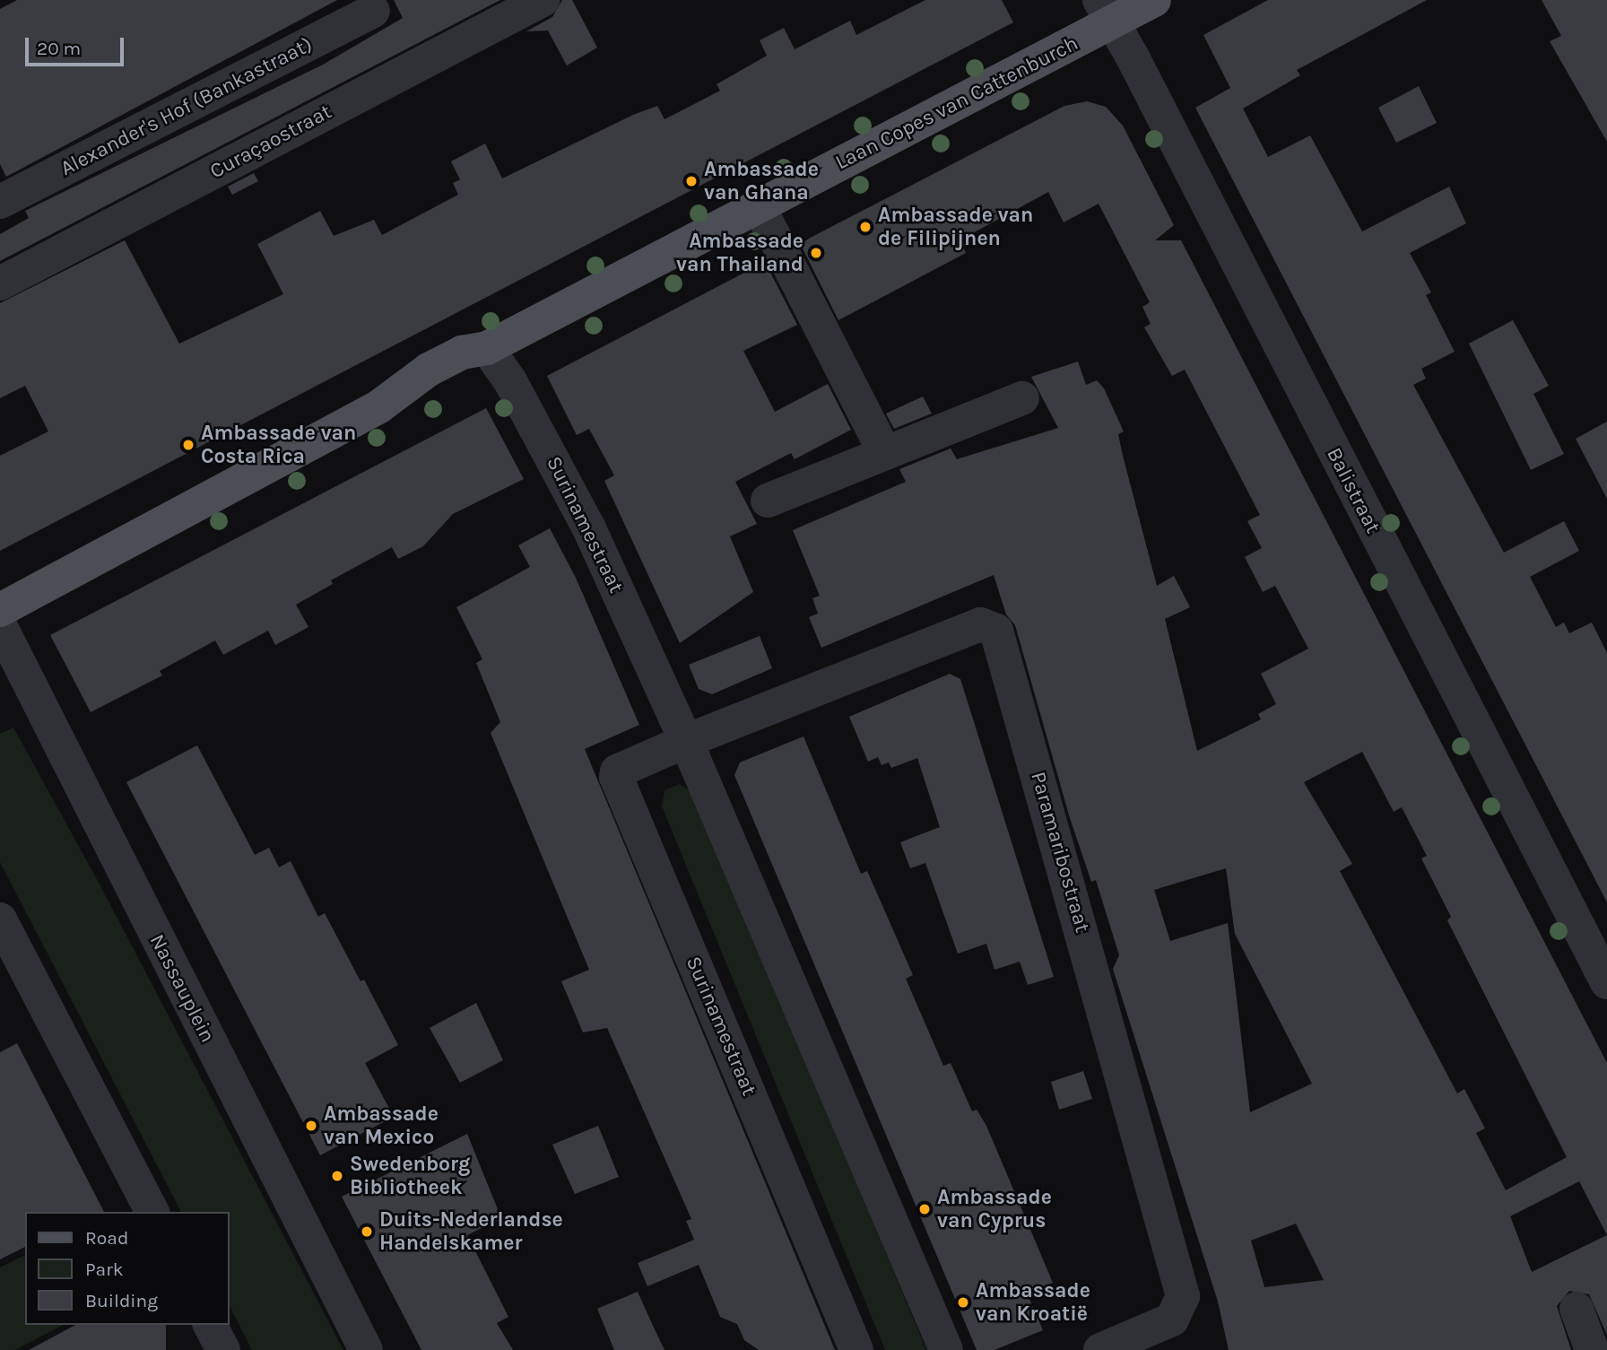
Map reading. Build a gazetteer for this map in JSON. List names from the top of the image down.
{
  "streets": {
    "main road": ["Laan Copes van Cattenburch"],
    "street": [
      "Alexander's Hof (Bankastraat)",
      "Curaçaostraat",
      "Balistraat",
      "Surinamestraat",
      "Paramaribostraat",
      "Nassauplein"
    ]
  },
  "crossings": [
    ["Laan Copes van Cattenburch", "Balistraat"],
    ["Laan Copes van Cattenburch", "Surinamestraat"],
    ["Surinamestraat", "Paramaribostraat"]
  ],
  "places": [
    "Ambassade van Ghana",
    "Ambassade van de Filipijnen",
    "Ambassade van Thailand",
    "Ambassade van Costa Rica",
    "Ambassade van Mexico",
    "Swedenborg Bibliotheek",
    "Ambassade van Cyprus",
    "Duits-Nederlandse Handelskamer",
    "Ambassade van Kroatië"
  ],
  "legend": ["Road", "Park", "Building"],
  "scale_bar": "20 m"
}
